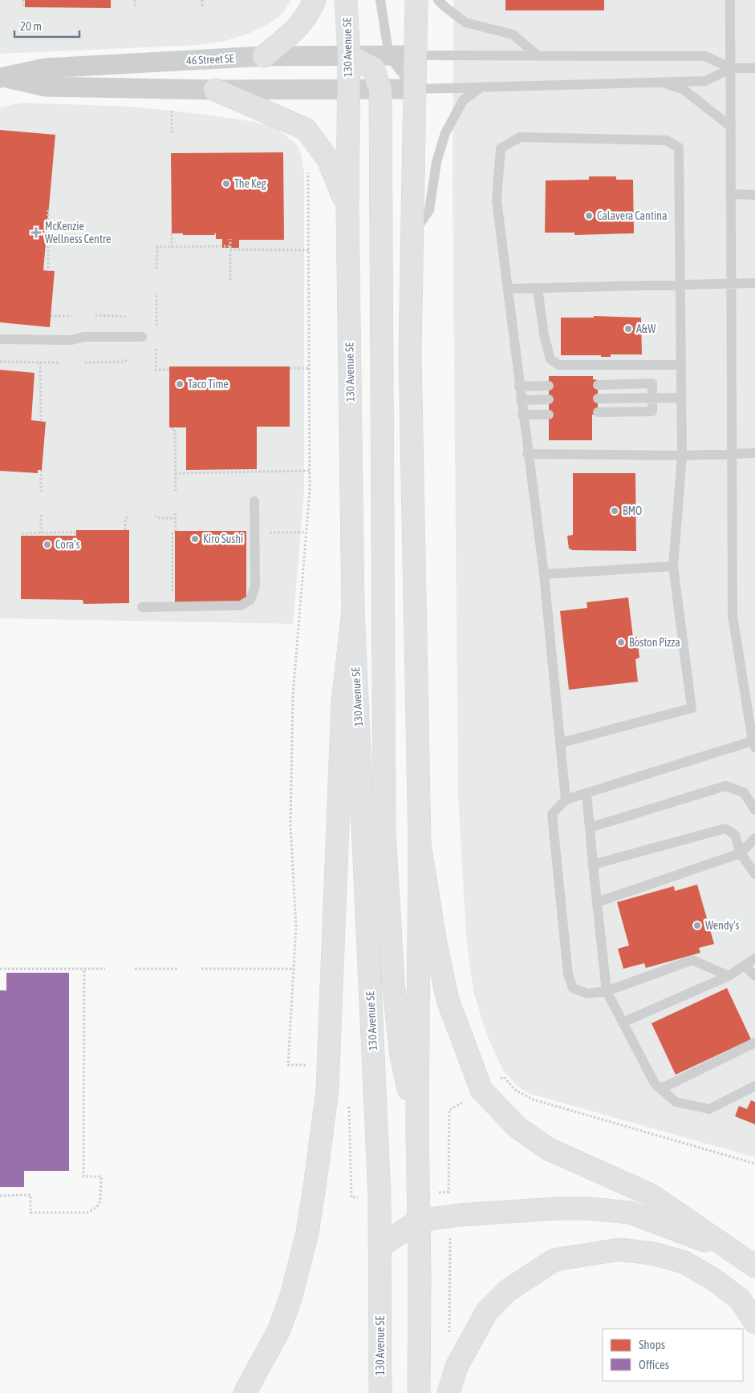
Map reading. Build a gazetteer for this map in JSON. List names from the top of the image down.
{
  "streets": {
    "main road": ["130 Avenue SE"],
    "street": ["46 Street SE"]
  },
  "crossings": [
    ["130 Avenue SE", "46 Street SE"]
  ],
  "places": {
    "other": [
      "The Keg",
      "Calavera Cantina",
      "A&W",
      "Taco Time",
      "BMO",
      "Kiro Sushi",
      "Cora's",
      "Boston Pizza",
      "Wendy's"
    ],
    "health": ["McKenzie Wellness Centre"]
  },
  "legend": ["Shops", "Offices"],
  "scale_bar": "20 m"
}
